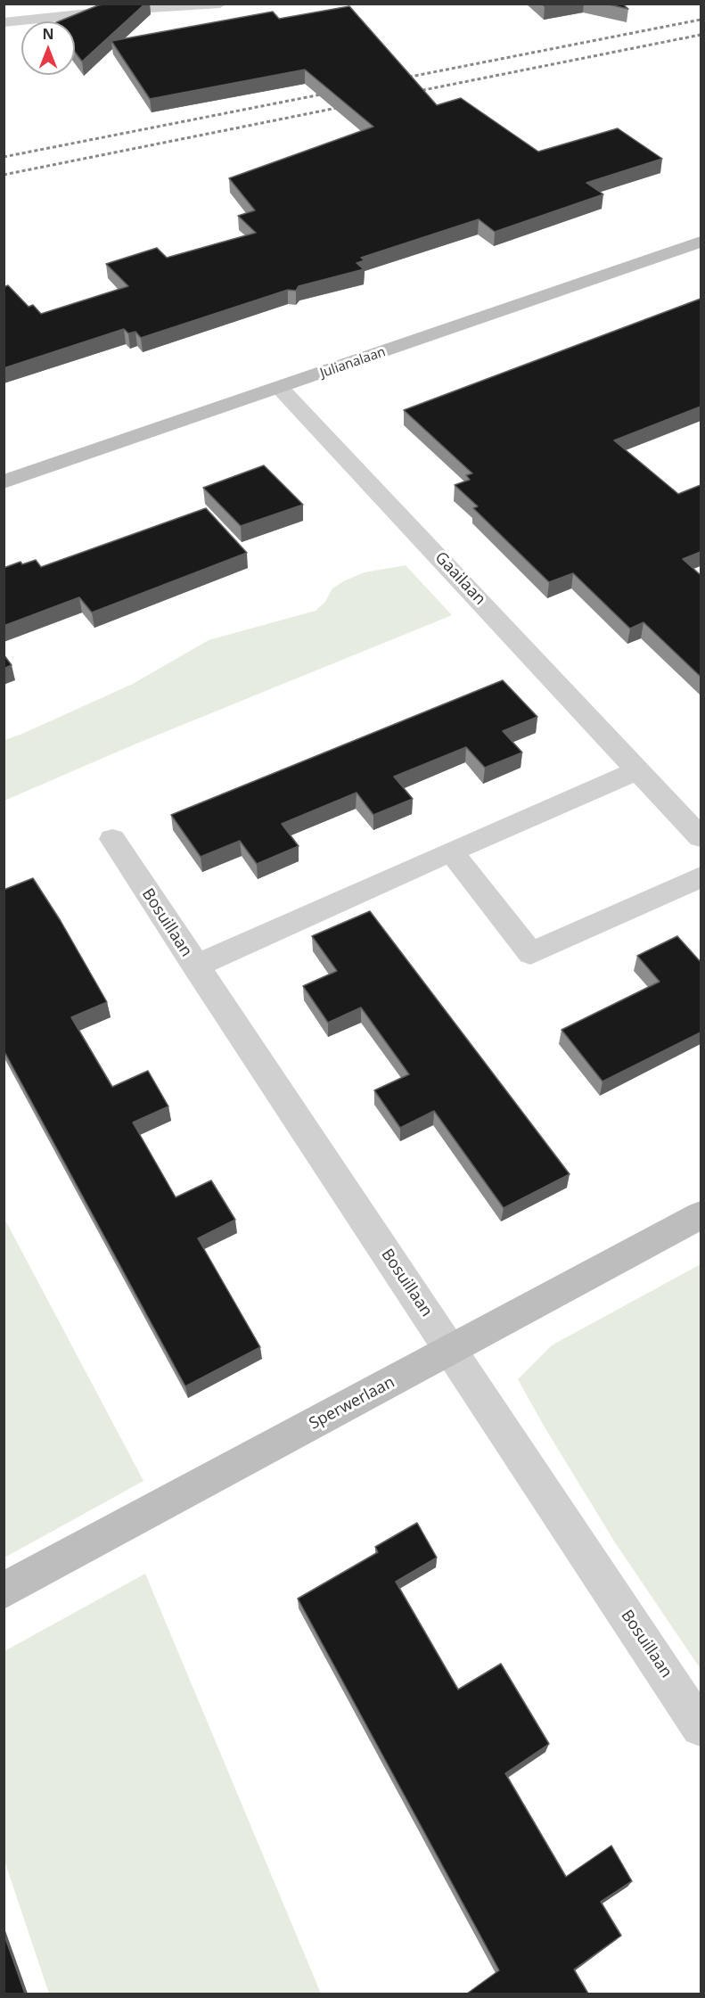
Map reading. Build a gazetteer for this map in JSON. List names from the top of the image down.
{
  "streets": {
    "street": [
      "Julianalaan",
      "Gaailaan",
      "Bosuillaan",
      "Sperwerlaan"
    ]
  },
  "crossings": [
    ["Julianalaan", "Gaailaan"],
    ["Bosuillaan", "Sperwerlaan"]
  ],
  "north": "top"
}
